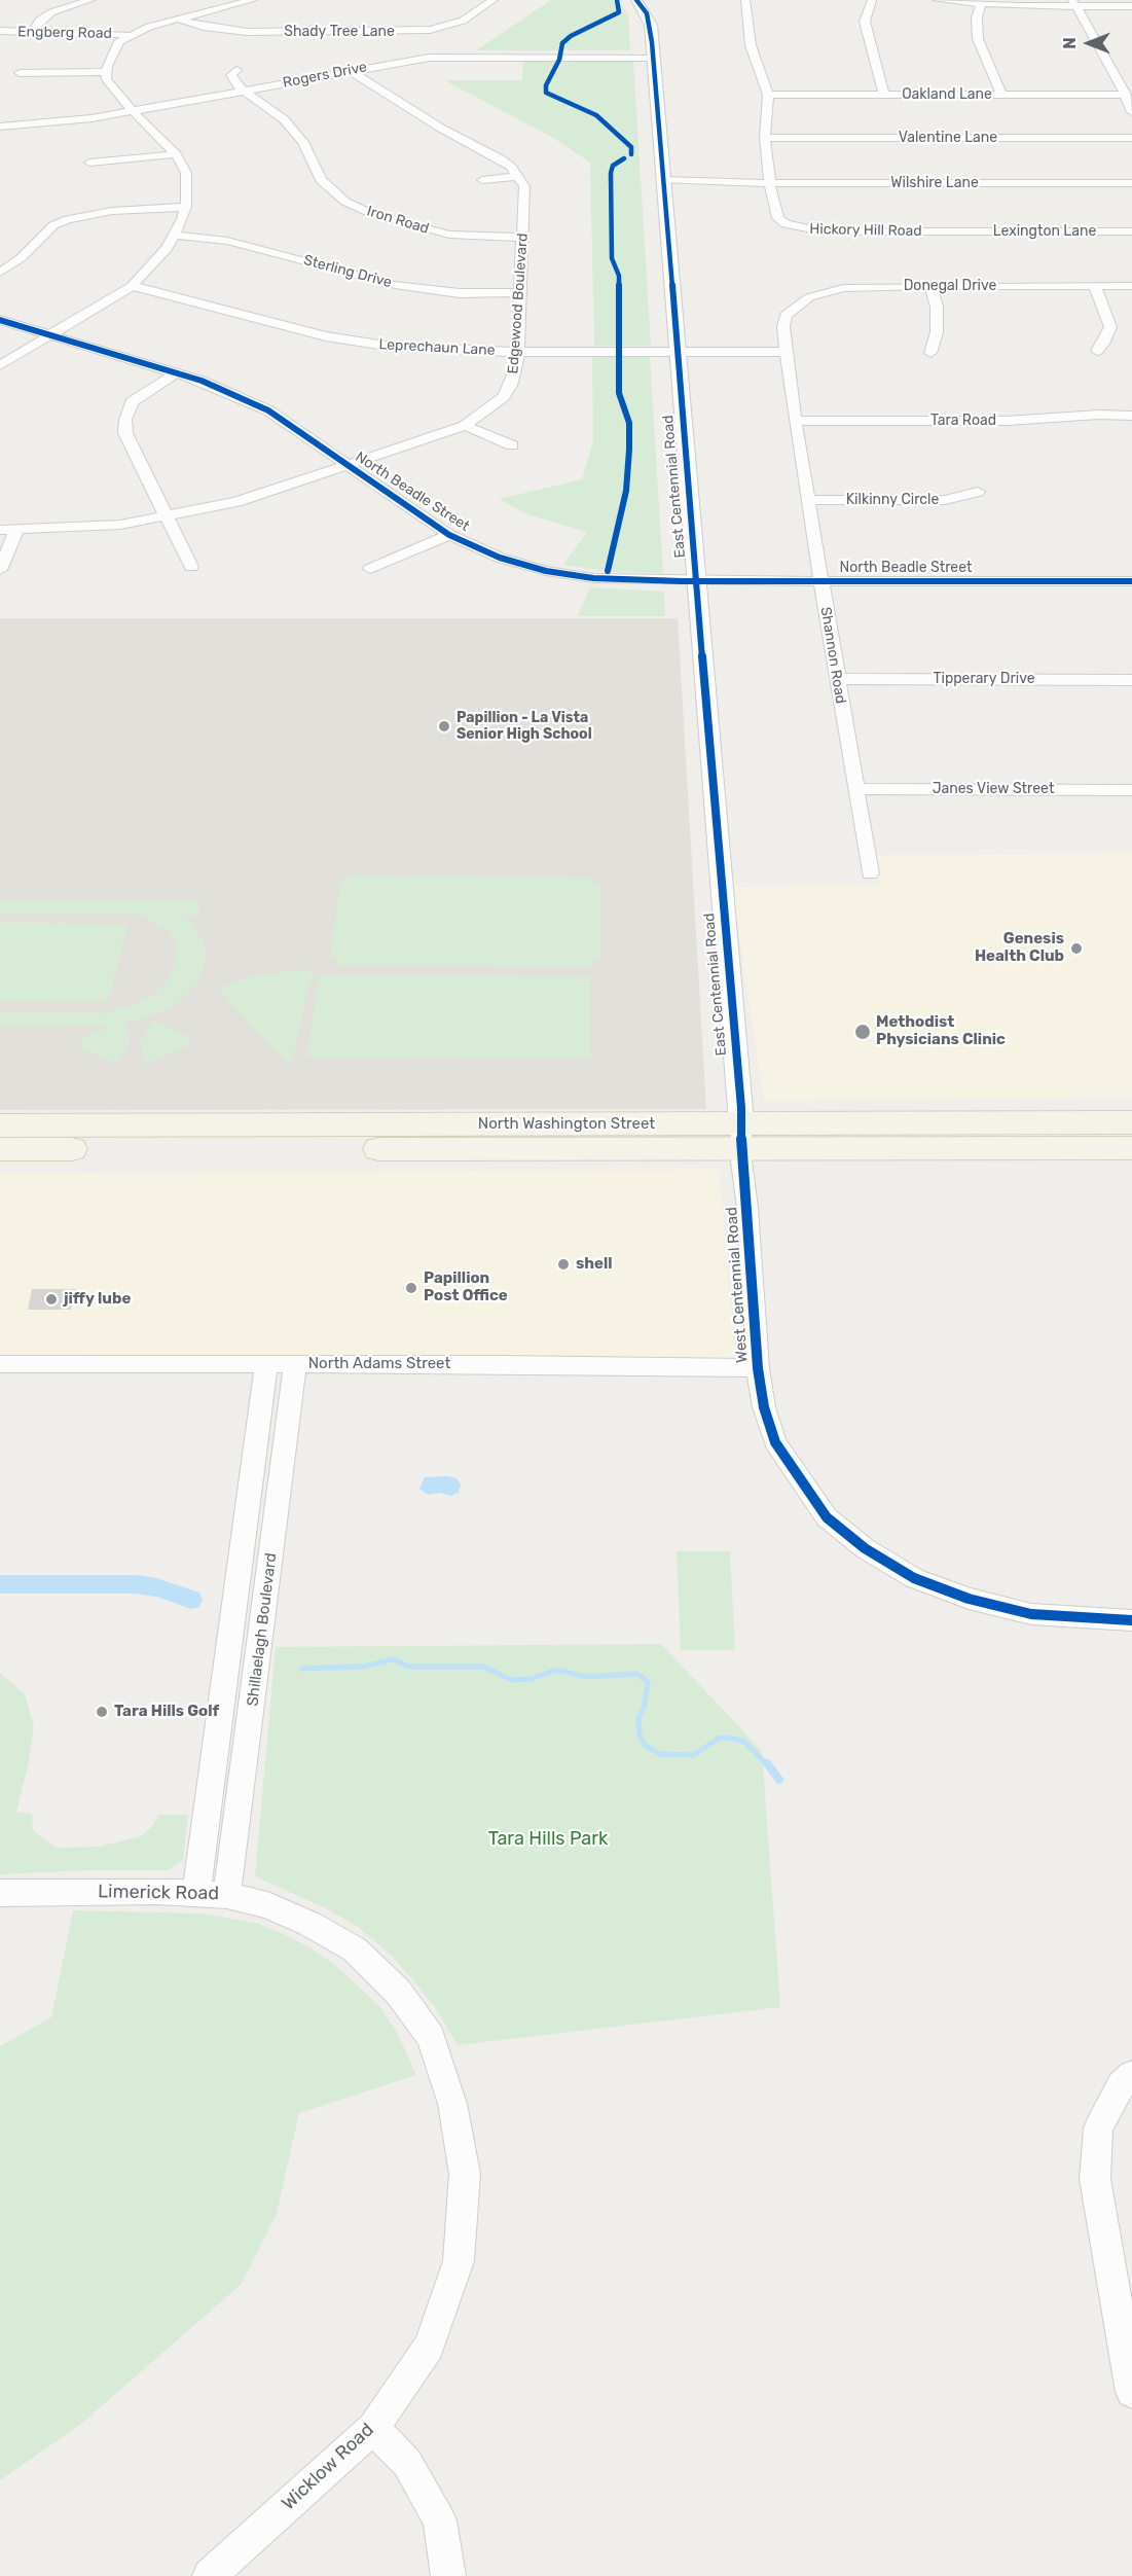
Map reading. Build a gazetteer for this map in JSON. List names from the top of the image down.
{
  "streets": {
    "main road": ["North Washington Street"],
    "street": [
      "Shady Tree Lane",
      "Engberg Road",
      "Rogers Drive",
      "Oakland Lane",
      "Valentine Lane",
      "Wilshire Lane",
      "Iron Road",
      "Hickory Hill Road",
      "Lexington Lane",
      "Sterling Drive",
      "Donegal Drive",
      "Edgewood Boulevard",
      "Leprechaun Lane",
      "Tara Road",
      "East Centennial Road",
      "North Beadle Street",
      "Kilkinny Circle",
      "Shannon Road",
      "Tipperary Drive",
      "Janes View Street",
      "West Centennial Road",
      "North Adams Street",
      "Shillaelagh Boulevard",
      "Limerick Road",
      "Wicklow Road"
    ]
  },
  "crossings": [
    ["Rogers Drive", "Iron Road"],
    ["Rogers Drive", "East Centennial Road"],
    ["Oakland Lane", "Hickory Hill Road"],
    ["Valentine Lane", "Hickory Hill Road"],
    ["Wilshire Lane", "Hickory Hill Road"],
    ["Wilshire Lane", "East Centennial Road"],
    ["Iron Road", "Edgewood Boulevard"],
    ["Hickory Hill Road", "Lexington Lane"],
    ["Sterling Drive", "Edgewood Boulevard"],
    ["Donegal Drive", "Shannon Road"],
    ["Edgewood Boulevard", "Leprechaun Lane"],
    ["Edgewood Boulevard", "North Beadle Street"],
    ["Leprechaun Lane", "East Centennial Road"],
    ["Leprechaun Lane", "Shannon Road"],
    ["Tara Road", "Shannon Road"],
    ["East Centennial Road", "North Beadle Street"],
    ["East Centennial Road", "North Washington Street"],
    ["East Centennial Road", "West Centennial Road"],
    ["North Beadle Street", "Shannon Road"],
    ["Kilkinny Circle", "Shannon Road"],
    ["Shannon Road", "Tipperary Drive"],
    ["Shannon Road", "Janes View Street"],
    ["North Washington Street", "West Centennial Road"],
    ["West Centennial Road", "North Adams Street"],
    ["North Adams Street", "Shillaelagh Boulevard"],
    ["Shillaelagh Boulevard", "Limerick Road"],
    ["Limerick Road", "Wicklow Road"]
  ],
  "parks": ["Tara Hills Park"],
  "places": [
    "Papillion - La Vista Senior High School",
    "Genesis Health Club",
    "Methodist Physicians Clinic",
    "shell",
    "Papillion Post Office",
    "jiffy lube",
    "Tara Hills Golf"
  ],
  "north": "left"
}
